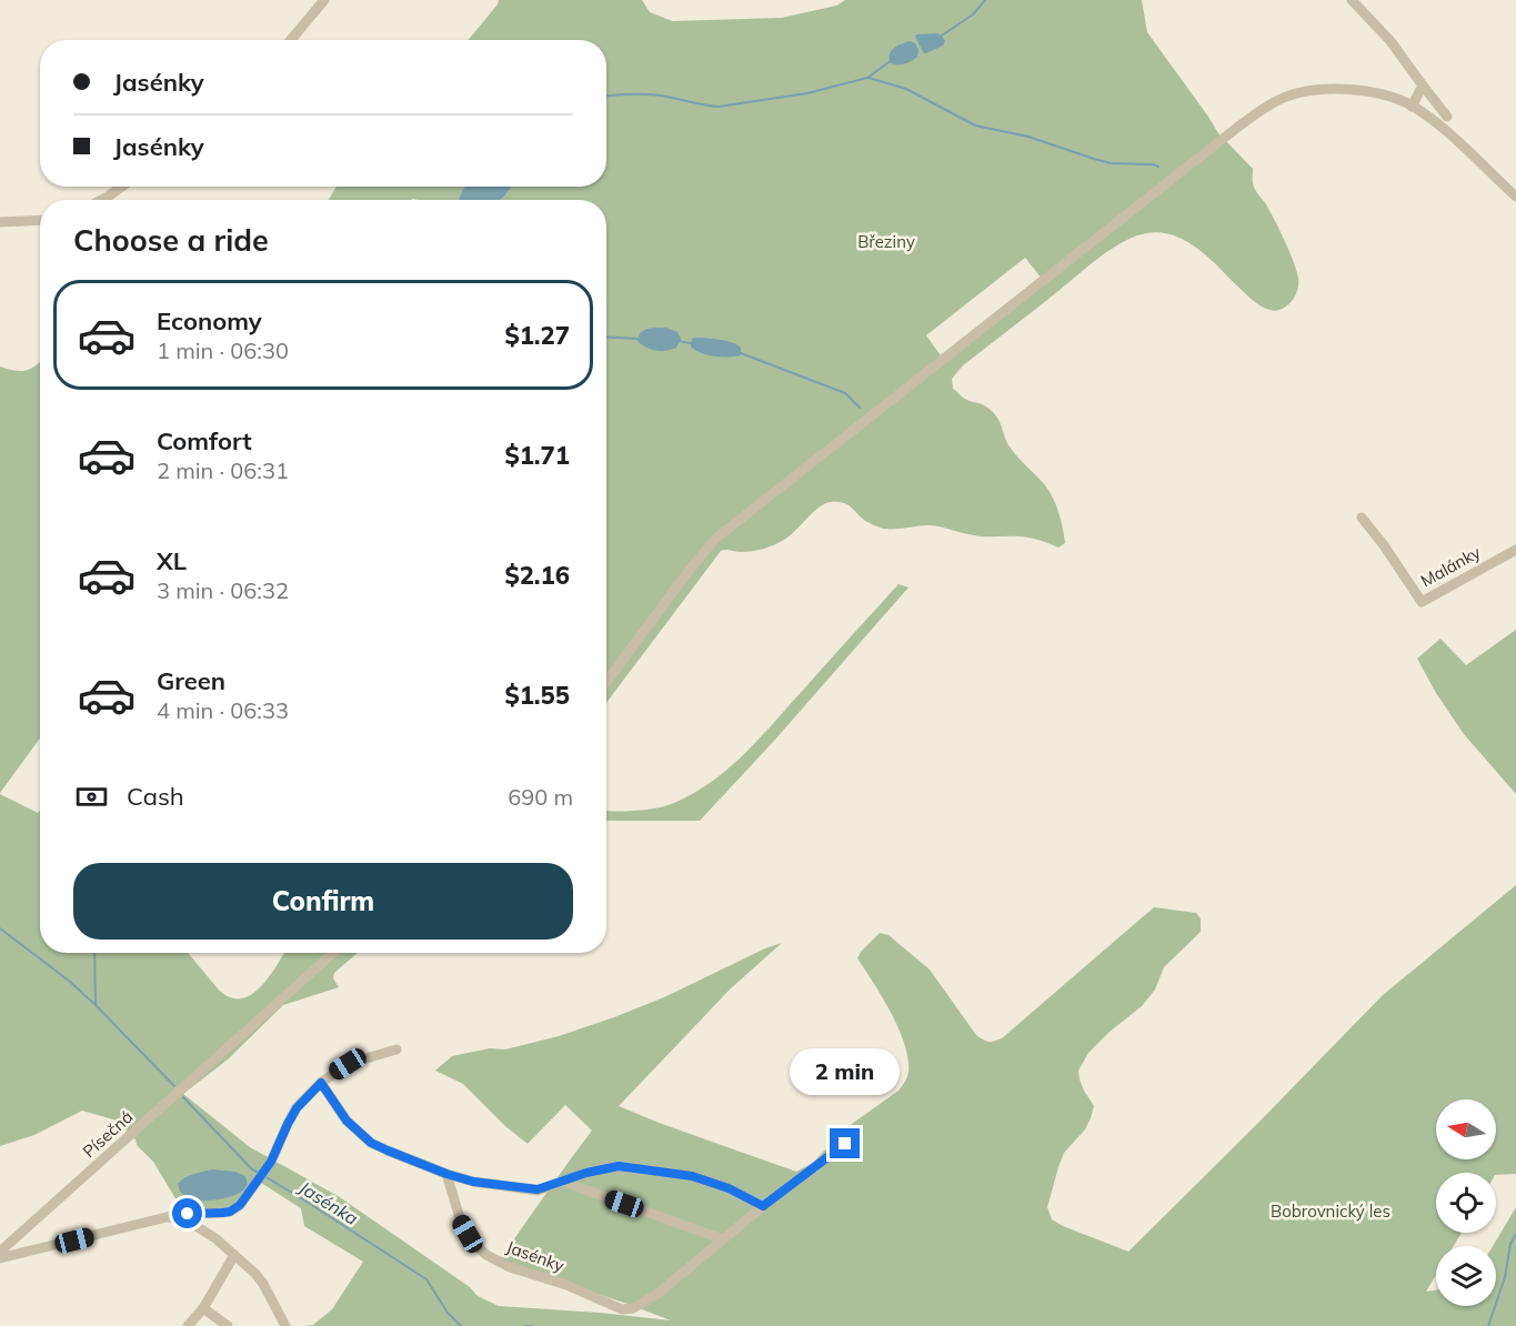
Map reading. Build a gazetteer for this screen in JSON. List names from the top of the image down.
{
  "streets": {
    "street": ["Malánky", "Písečná", "Jasénky"]
  },
  "water": ["Jasénka"],
  "parks": ["Březiny", "Bobrovnický les"],
  "north": "left",
  "page": {
    "banner": ["Jasénky", "Jasénky"],
    "heading": "Choose a ride",
    "list": [
      {
        "name": "Economy",
        "note": "1 min · 06:30",
        "value": "$1.27"
      },
      {
        "name": "Comfort",
        "note": "2 min · 06:31",
        "value": "$1.71"
      },
      {
        "name": "XL",
        "note": "3 min · 06:32",
        "value": "$2.16"
      },
      {
        "name": "Green",
        "note": "4 min · 06:33",
        "value": "$1.55"
      }
    ],
    "pay": ["Cash", "690 m"],
    "buttons": "Confirm",
    "bubble": "2 min"
  }
}
